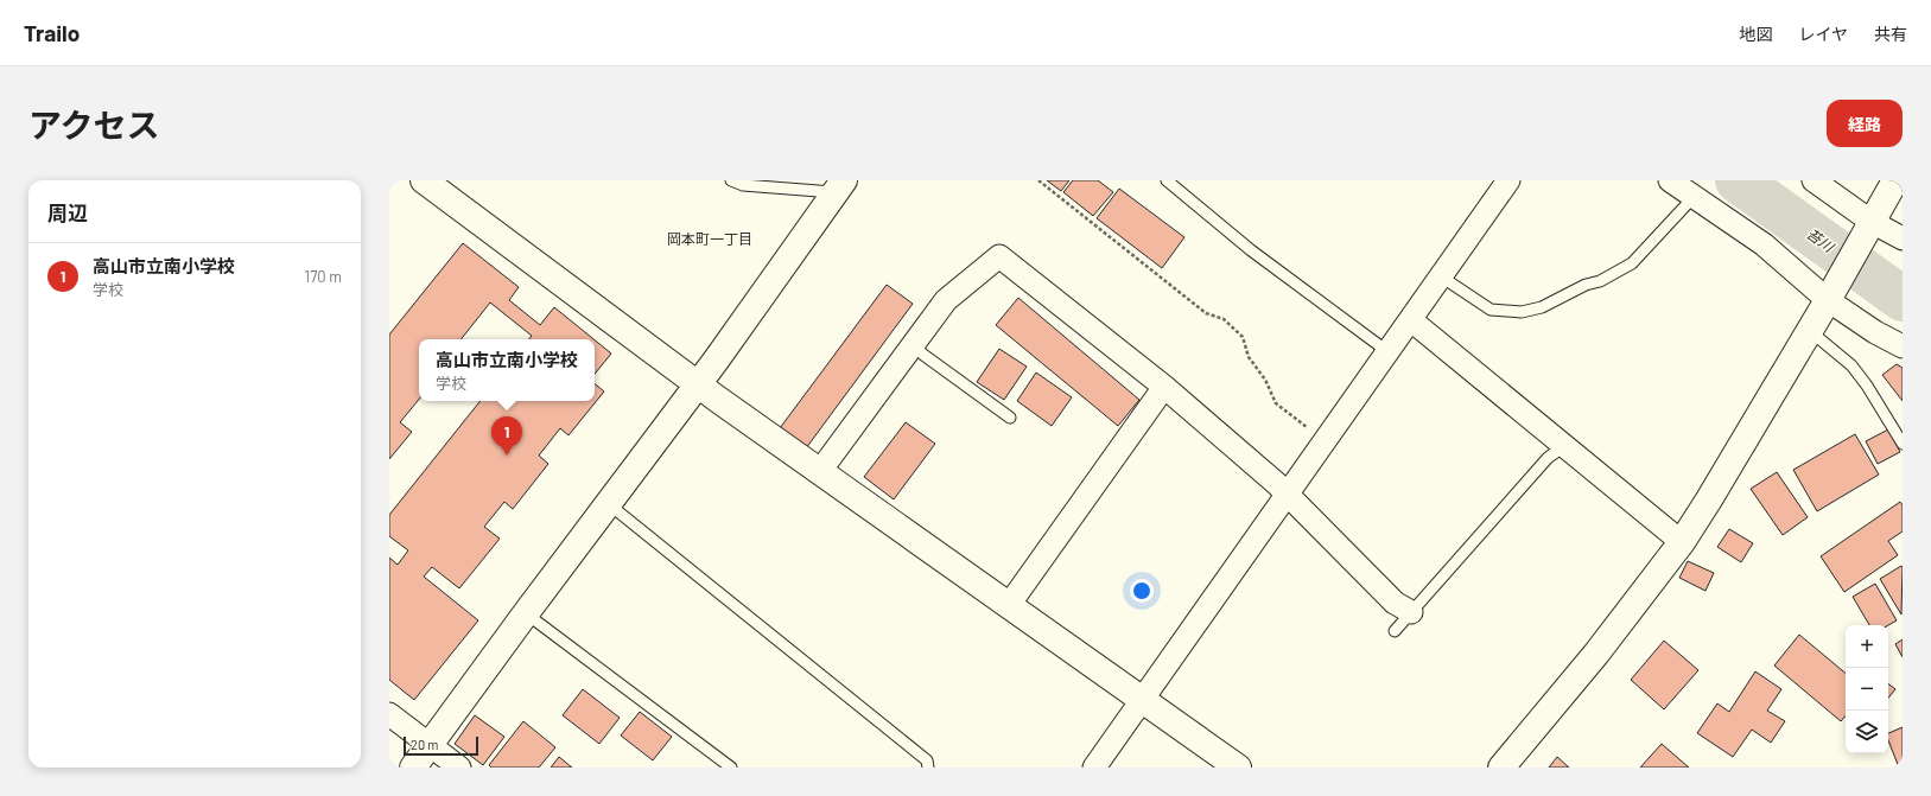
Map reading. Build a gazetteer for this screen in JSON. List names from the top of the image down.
{
  "districts": ["岡本町一丁目"],
  "water": ["苔川"],
  "scale_bar": "20 m",
  "page": {
    "header": "Trailo",
    "nav": ["地図", "レイヤ", "共有"],
    "title": "アクセス",
    "buttons": "経路",
    "heading": "周辺",
    "list": [
      {
        "mark": "1",
        "name": "高山市立南小学校",
        "note": "学校",
        "value": "170 m"
      }
    ],
    "popup": ["高山市立南小学校", "学校"],
    "pins": "1",
    "map_buttons": ["+", "−"],
    "scale": "20 m"
  }
}
